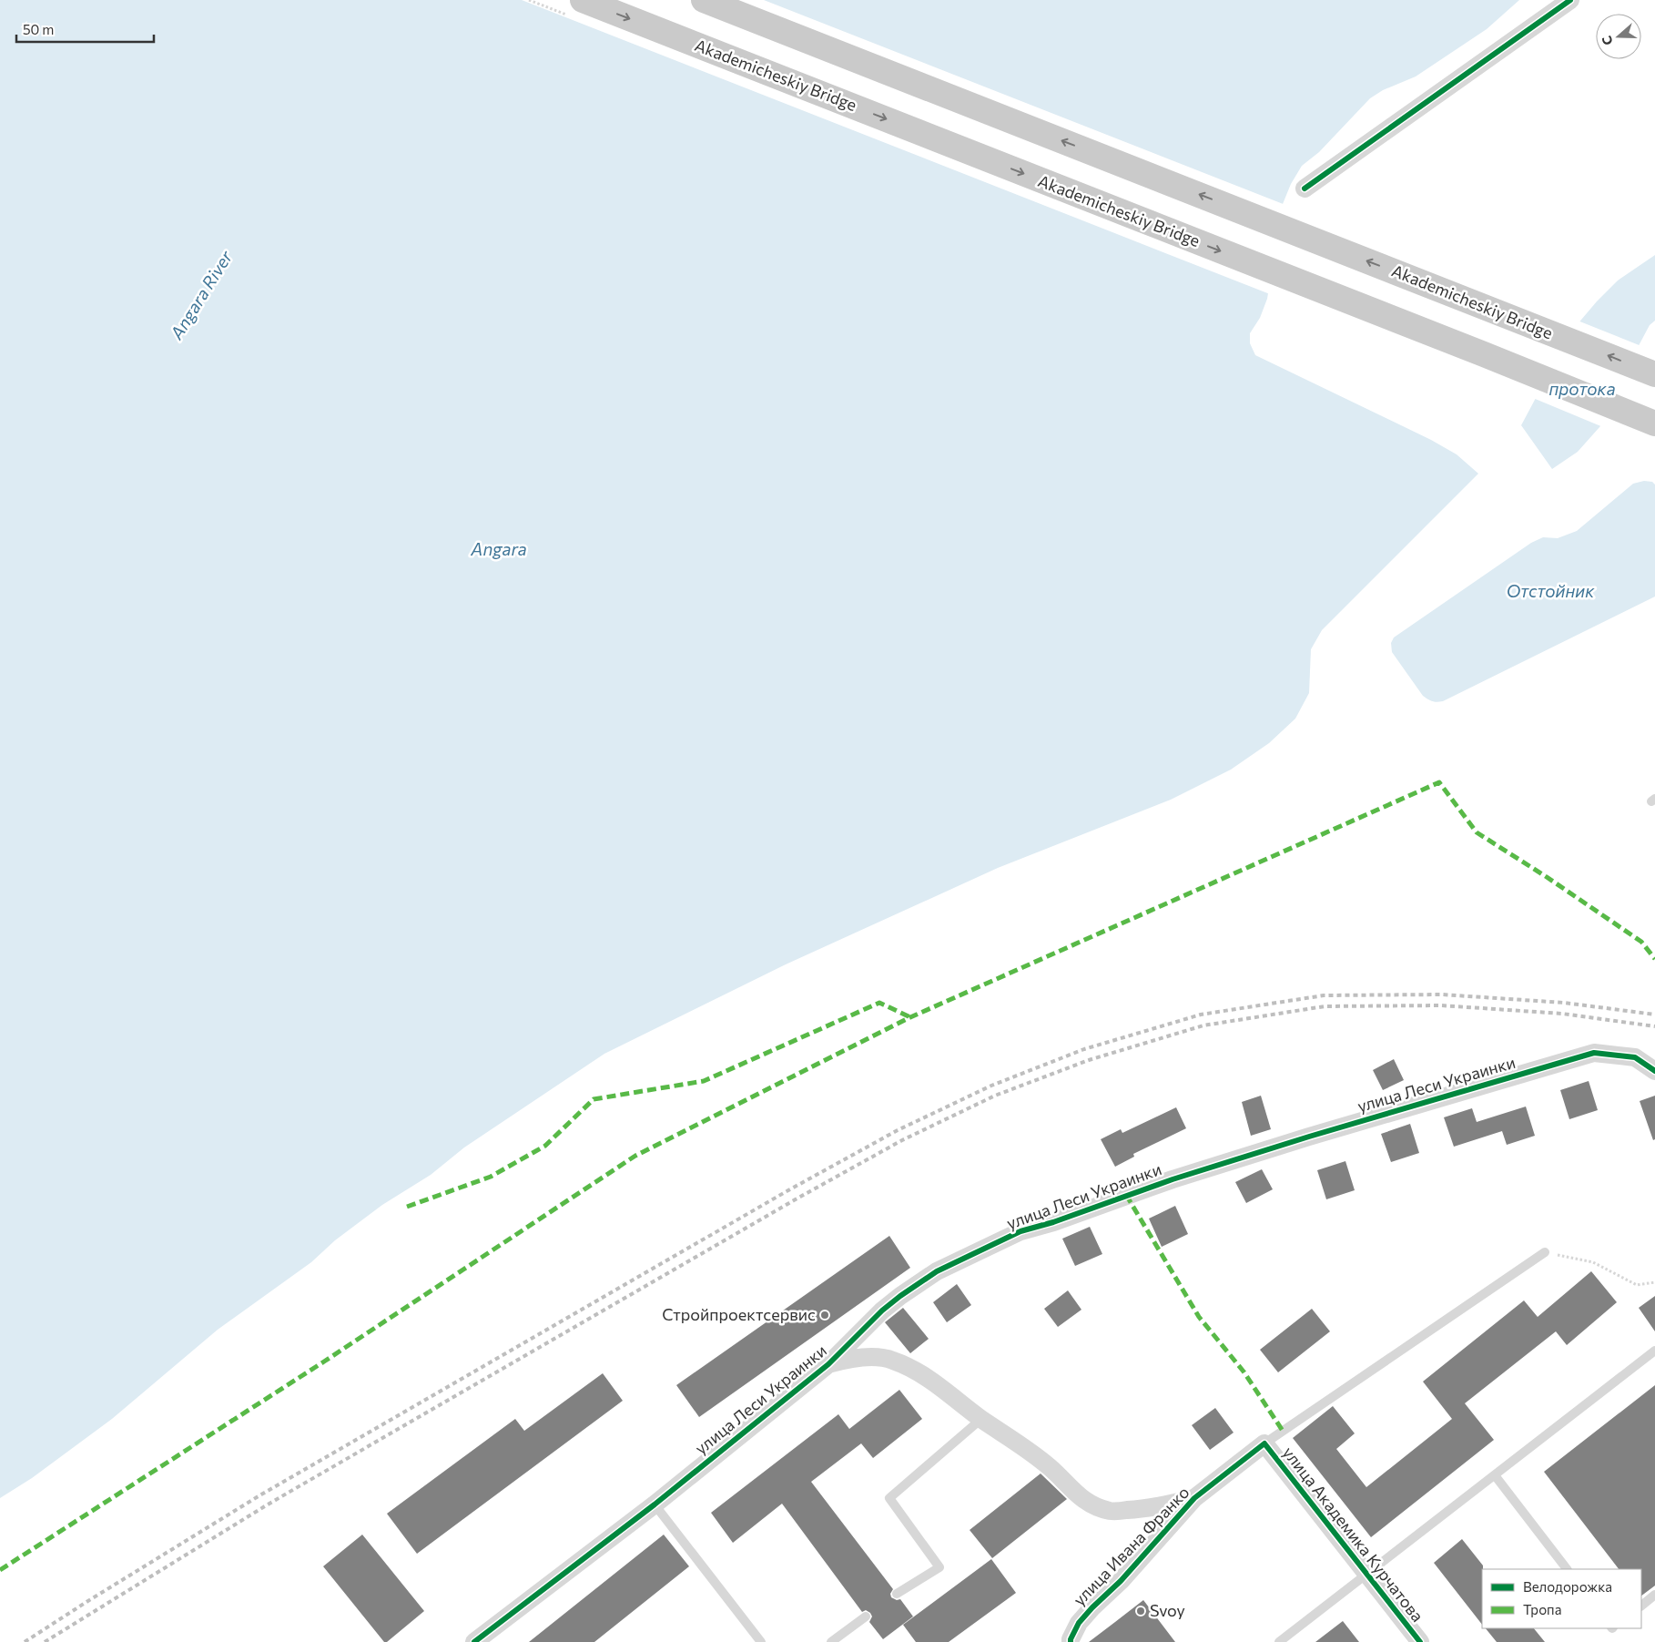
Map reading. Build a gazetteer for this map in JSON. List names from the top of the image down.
{
  "streets": {
    "main road": ["Akademicheskiy Bridge"],
    "street": ["улица Леси Украинки", "улица Академика Курчатова", "улица Ивана Франко"]
  },
  "crossings": [
    ["улица Академика Курчатова", "улица Ивана Франко"]
  ],
  "water": [
    "Angara River",
    "протока",
    "Angara",
    "Отстойник"
  ],
  "places": ["Стройпроектсервис", "Svoy"],
  "legend": ["Велодорожка", "Тропа"],
  "scale_bar": "50 m",
  "north": "left"
}
